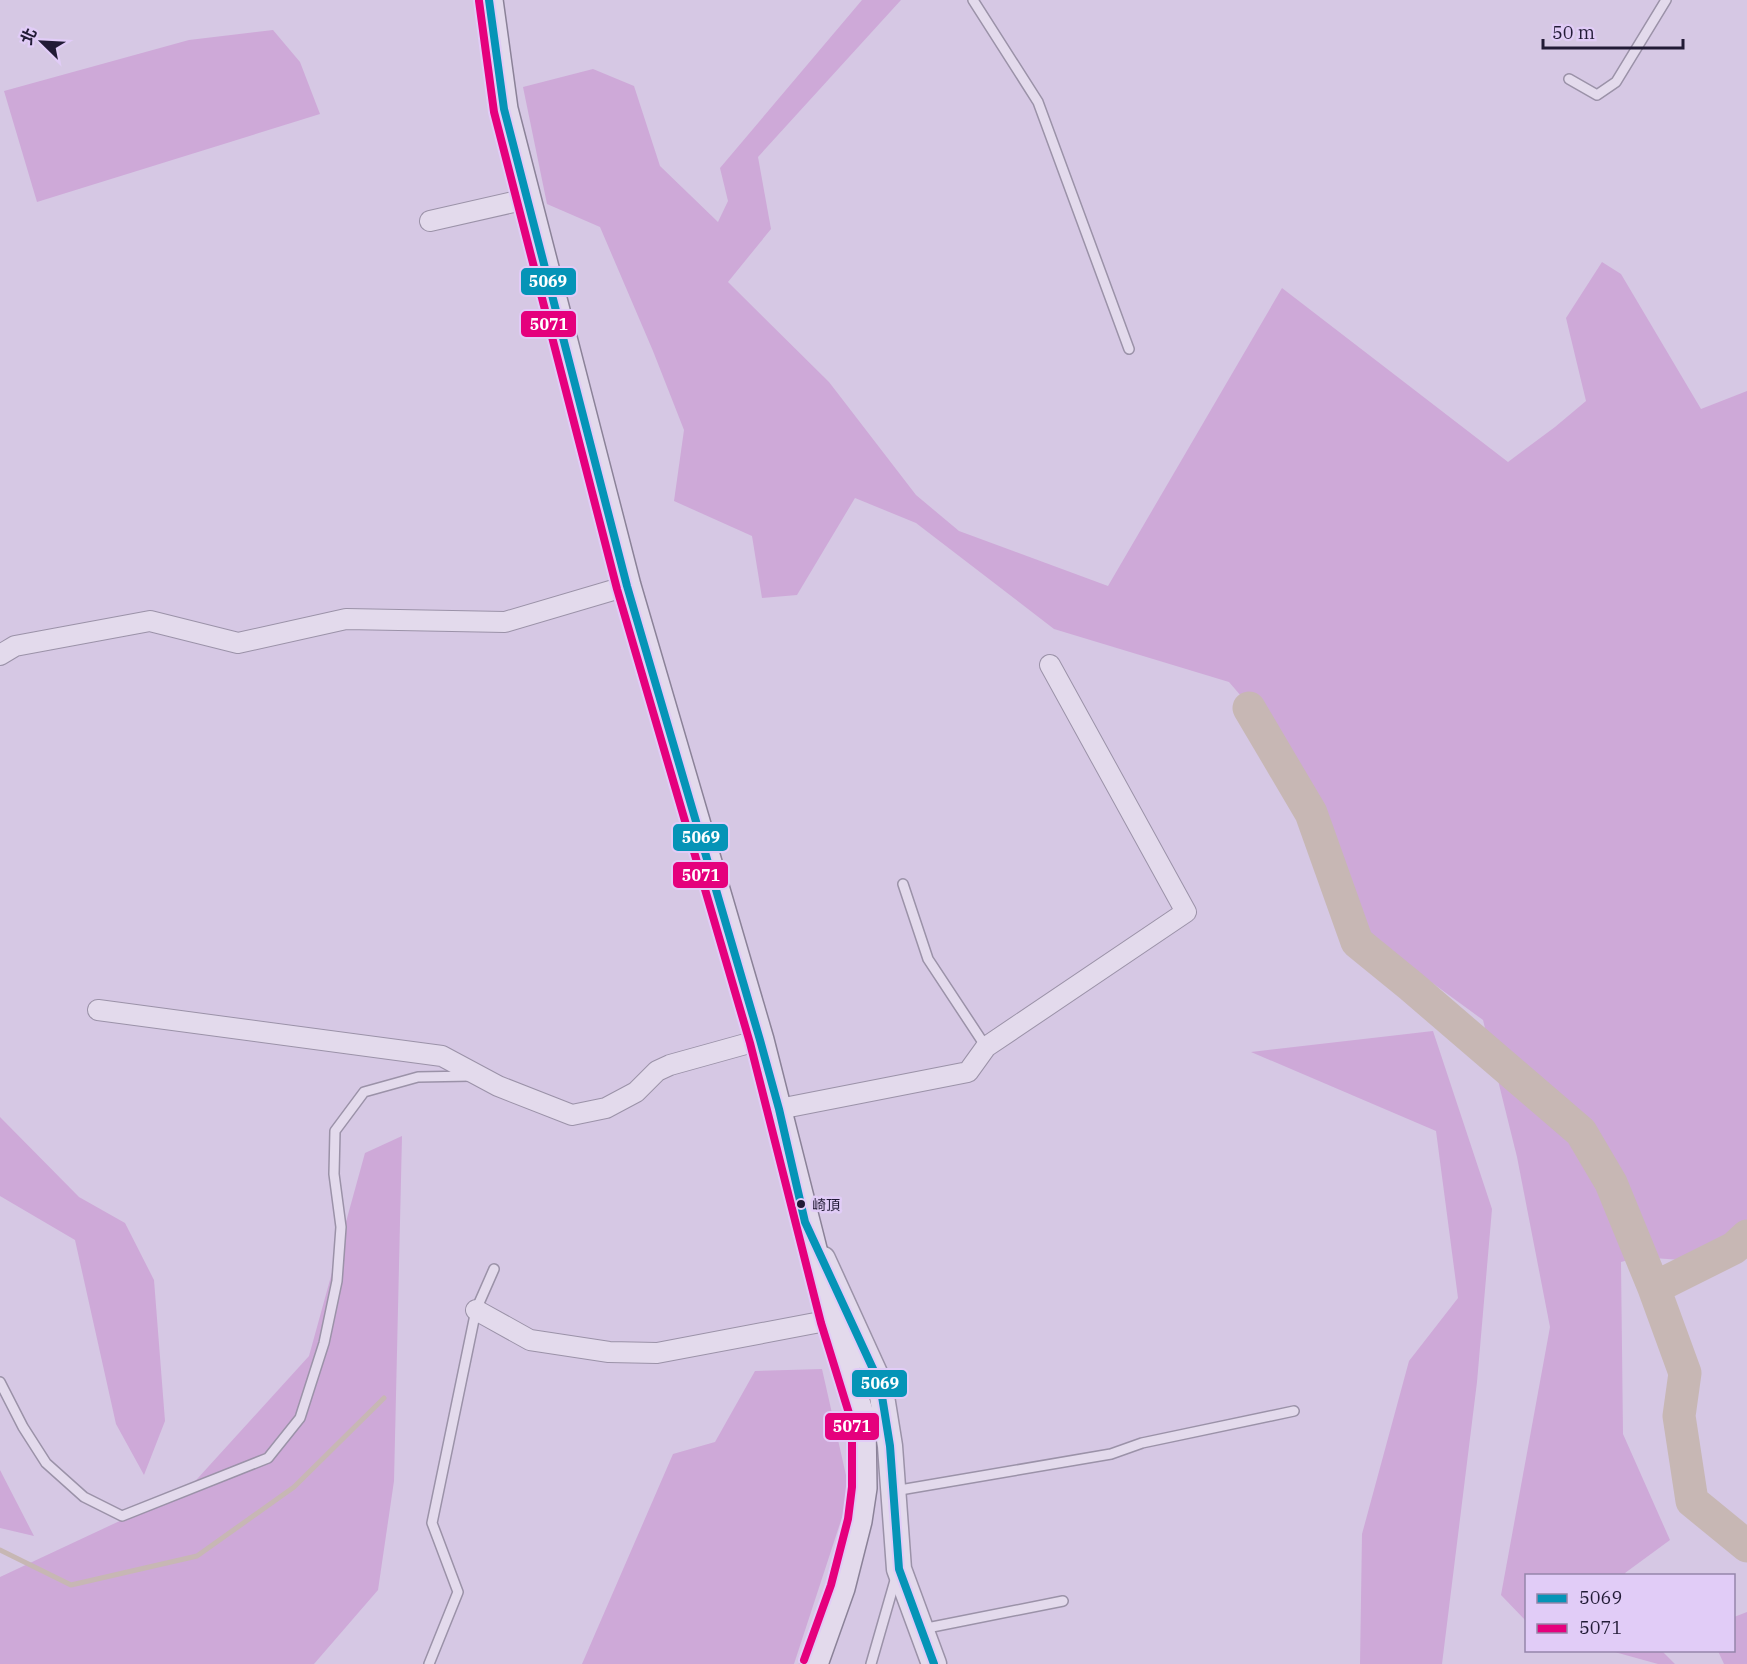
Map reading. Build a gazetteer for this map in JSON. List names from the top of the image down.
{
  "places": ["崎頂"],
  "lines": ["transit line 5069", "transit line 5071"],
  "legend": ["5069", "5071"],
  "scale_bar": "50 m",
  "north": "top left"
}
